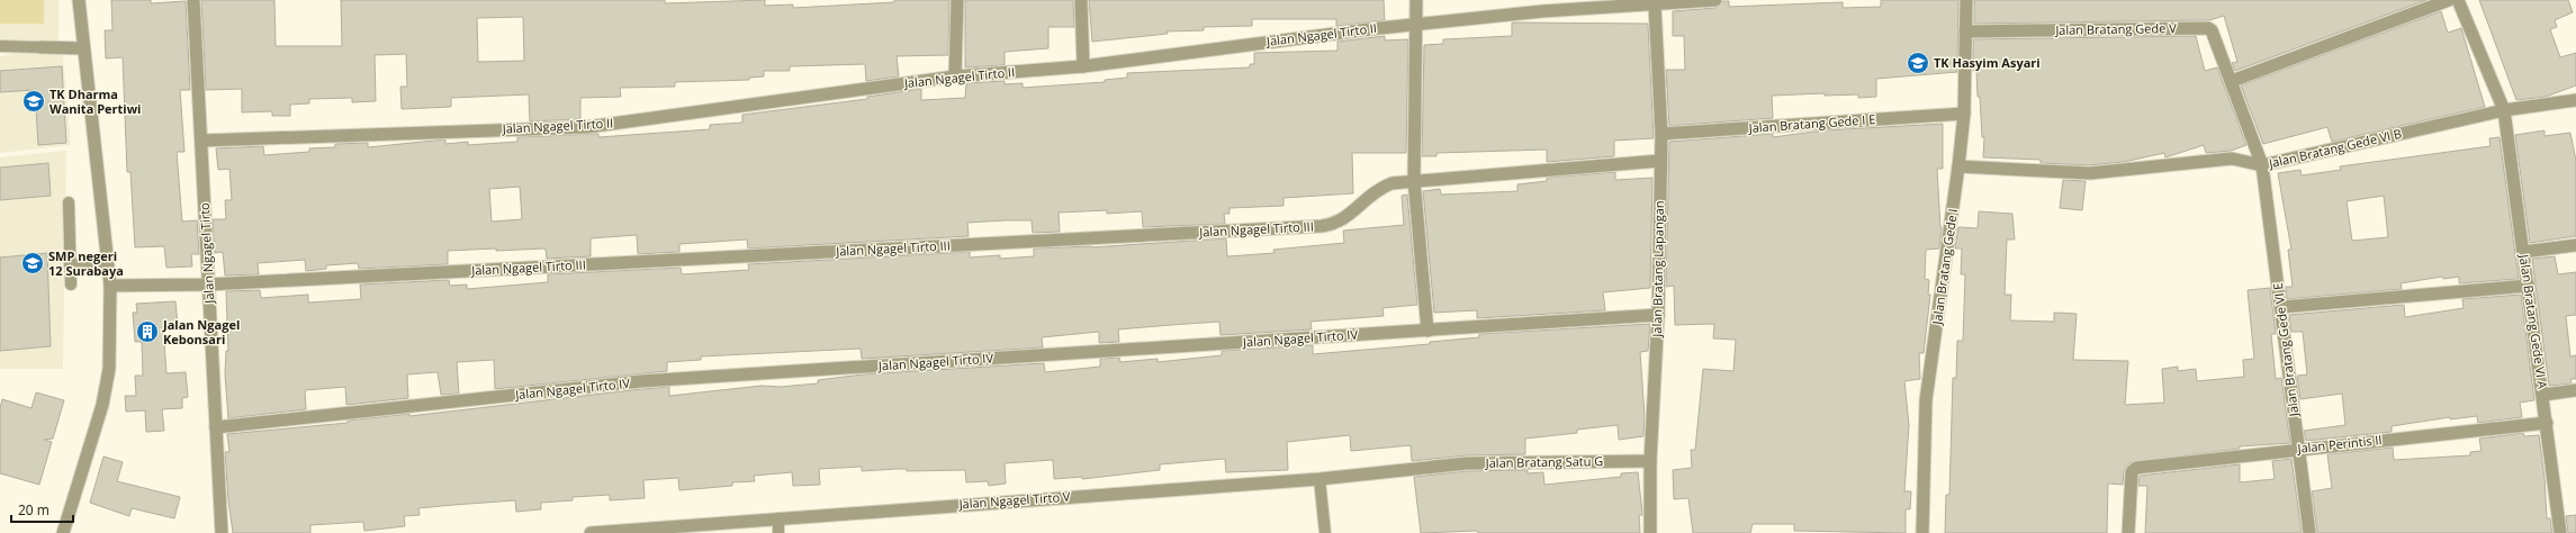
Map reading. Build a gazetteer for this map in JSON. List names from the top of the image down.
{
  "streets": {
    "street": [
      "Jalan Bratang Gede V",
      "Jalan Ngagel Tirto II",
      "Jalan Bratang Gede I E",
      "Jalan Bratang Gede VI B",
      "Jalan Ngagel Tirto III",
      "Jalan Ngagel Tirto",
      "Jalan Bratang Gede I",
      "Jalan Bratang Lapangan",
      "Jalan Bratang Gede VI A",
      "Jalan Ngagel Tirto IV",
      "Jalan Bratang Gede VI E",
      "Jalan Perintis II",
      "Jalan Bratang Satu G",
      "Jalan Ngagel Tirto V"
    ]
  },
  "crossings": [
    ["Jalan Bratang Gede V", "Jalan Bratang Gede VI B"],
    ["Jalan Bratang Gede V", "Jalan Bratang Gede I"],
    ["Jalan Bratang Gede V", "Jalan Bratang Gede VI E"],
    ["Jalan Ngagel Tirto II", "Jalan Ngagel Tirto"],
    ["Jalan Ngagel Tirto II", "Jalan Bratang Lapangan"],
    ["Jalan Bratang Gede I E", "Jalan Bratang Gede I"],
    ["Jalan Bratang Gede I E", "Jalan Bratang Lapangan"],
    ["Jalan Bratang Gede VI B", "Jalan Bratang Gede I"],
    ["Jalan Bratang Gede VI B", "Jalan Bratang Gede VI A"],
    ["Jalan Bratang Gede VI B", "Jalan Bratang Gede VI E"],
    ["Jalan Ngagel Tirto III", "Jalan Ngagel Tirto"],
    ["Jalan Ngagel Tirto III", "Jalan Bratang Lapangan"],
    ["Jalan Ngagel Tirto", "Jalan Ngagel Tirto IV"],
    ["Jalan Bratang Lapangan", "Jalan Ngagel Tirto IV"],
    ["Jalan Bratang Lapangan", "Jalan Bratang Satu G"],
    ["Jalan Bratang Gede VI A", "Jalan Perintis II"],
    ["Jalan Bratang Gede VI E", "Jalan Perintis II"],
    ["Jalan Bratang Satu G", "Jalan Ngagel Tirto V"]
  ],
  "places": {
    "school or university": ["TK Hasyim Asyari", "TK Dharma Wanita Pertiwi", "SMP negeri 12 Surabaya"],
    "building": ["Jalan Ngagel Kebonsari"]
  },
  "scale_bar": "20 m"
}
